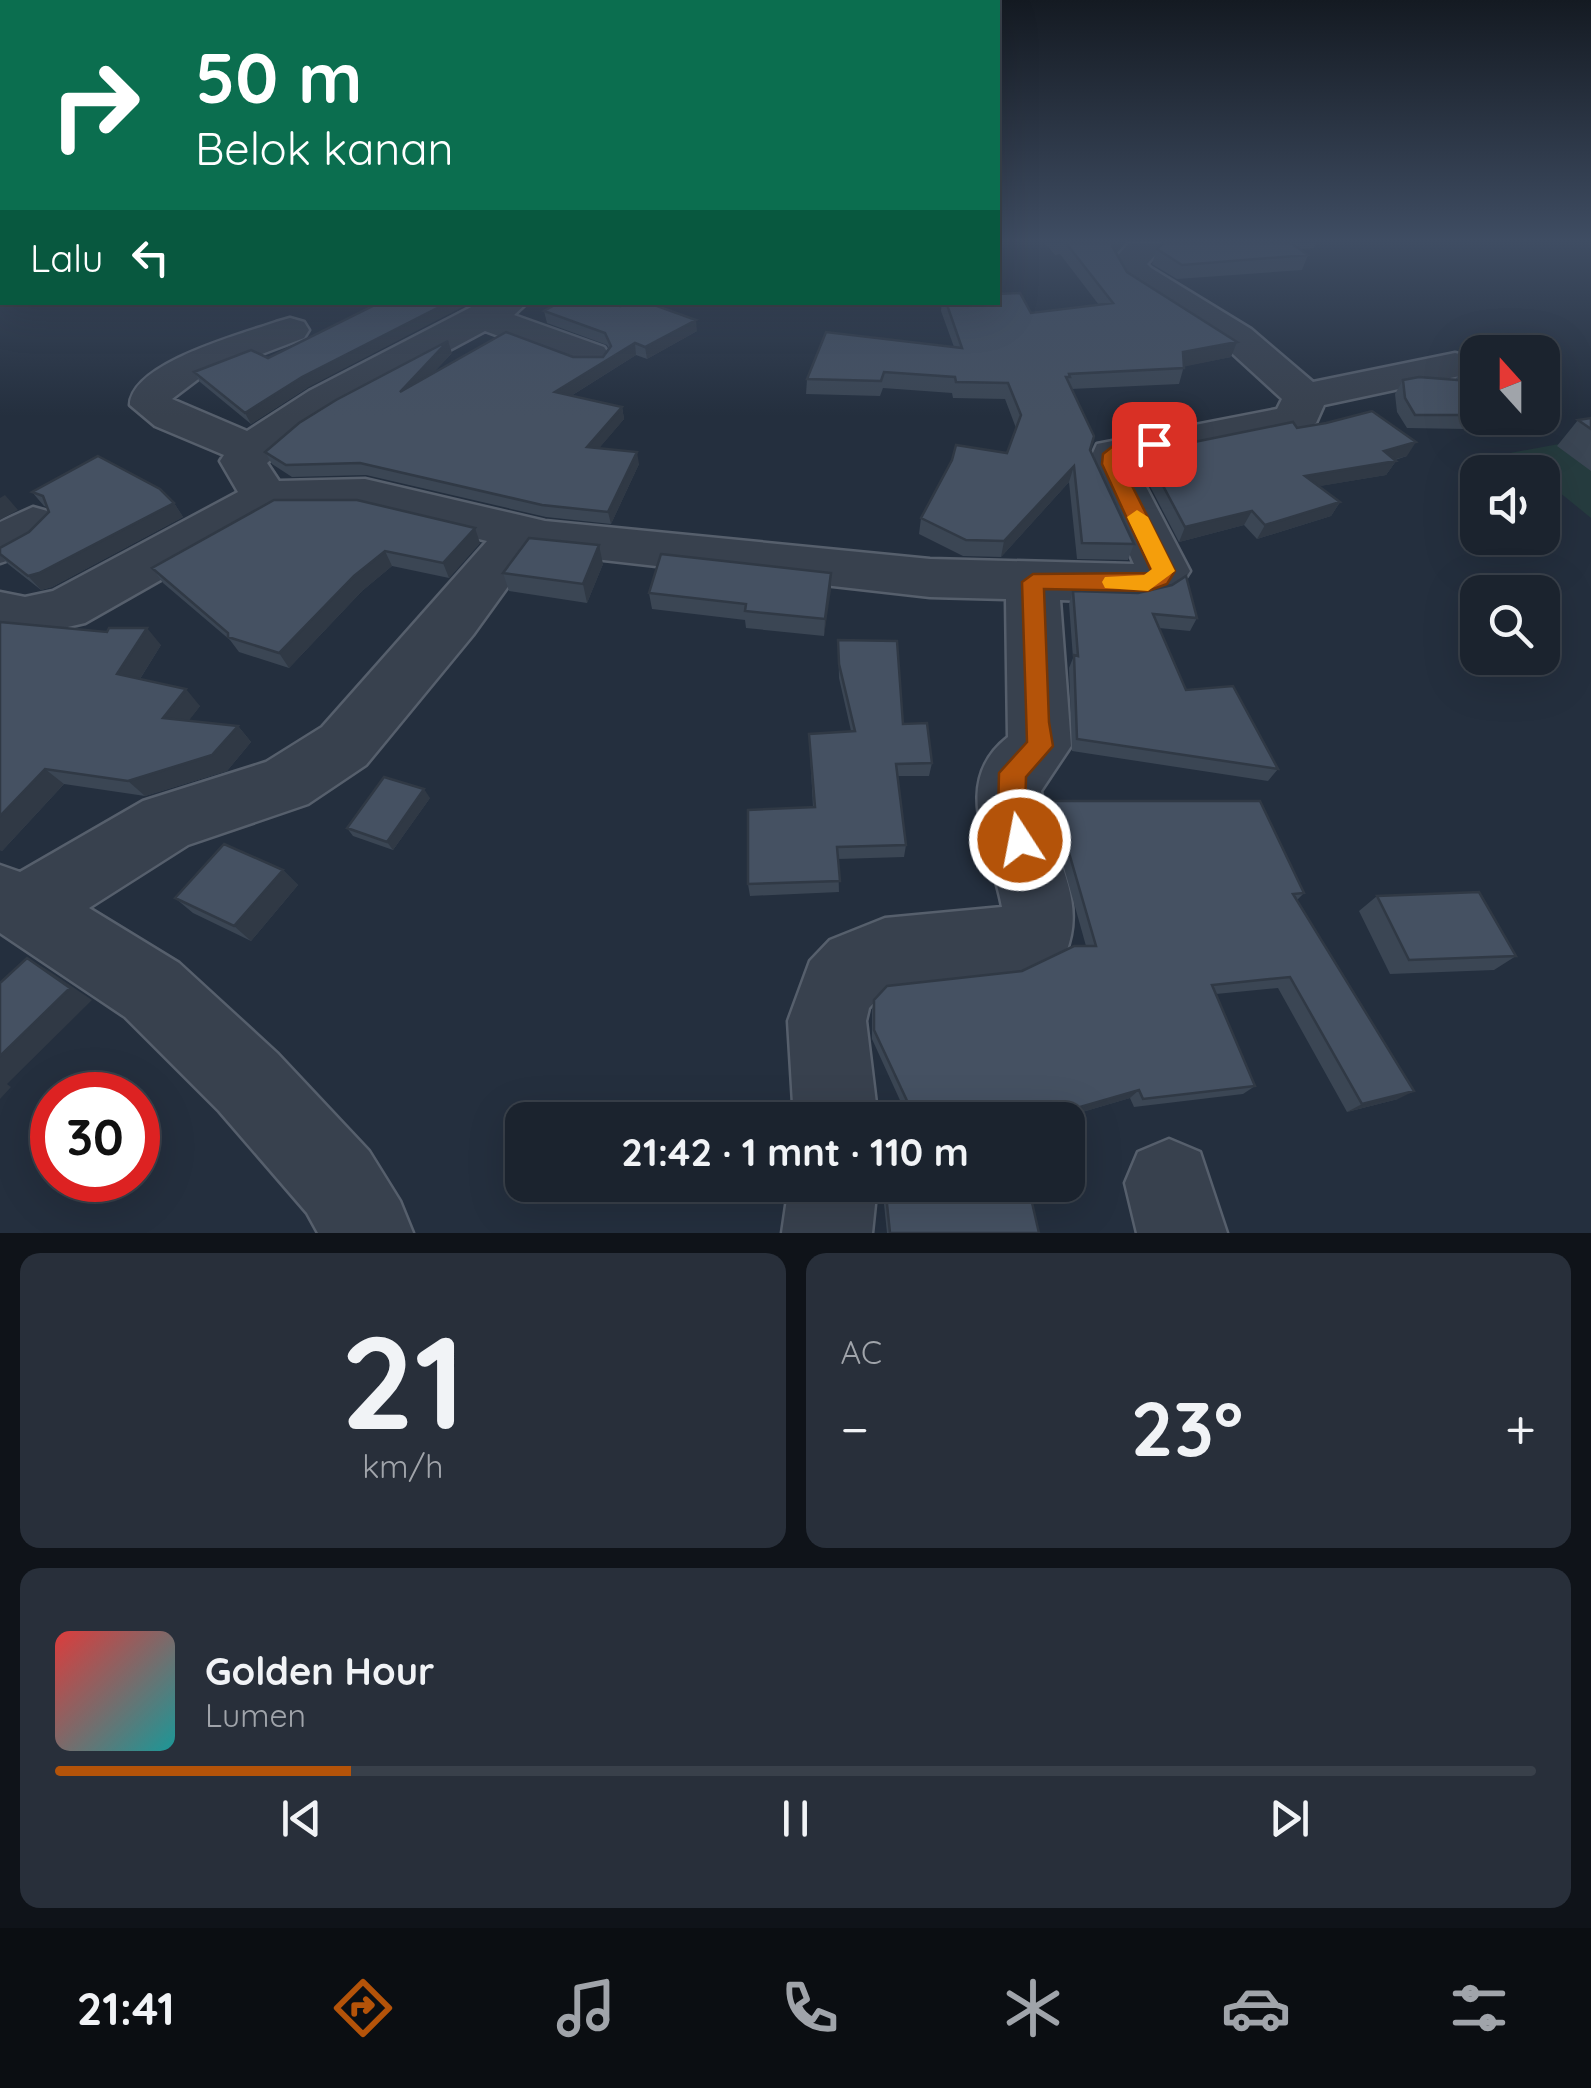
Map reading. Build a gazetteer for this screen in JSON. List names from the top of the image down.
{
  "north": "top",
  "page": {
    "turn": ["50 m", "Belok kanan"],
    "then": "Lalu",
    "limit": "30",
    "trip": "21:42 · 1 mnt · 110 m",
    "tile": [
      ["21", "km/h"],
      "AC"
    ],
    "heat": ["−", "23°", "+"],
    "song": ["Golden Hour", "Lumen"],
    "tabs": "21:41"
  }
}
